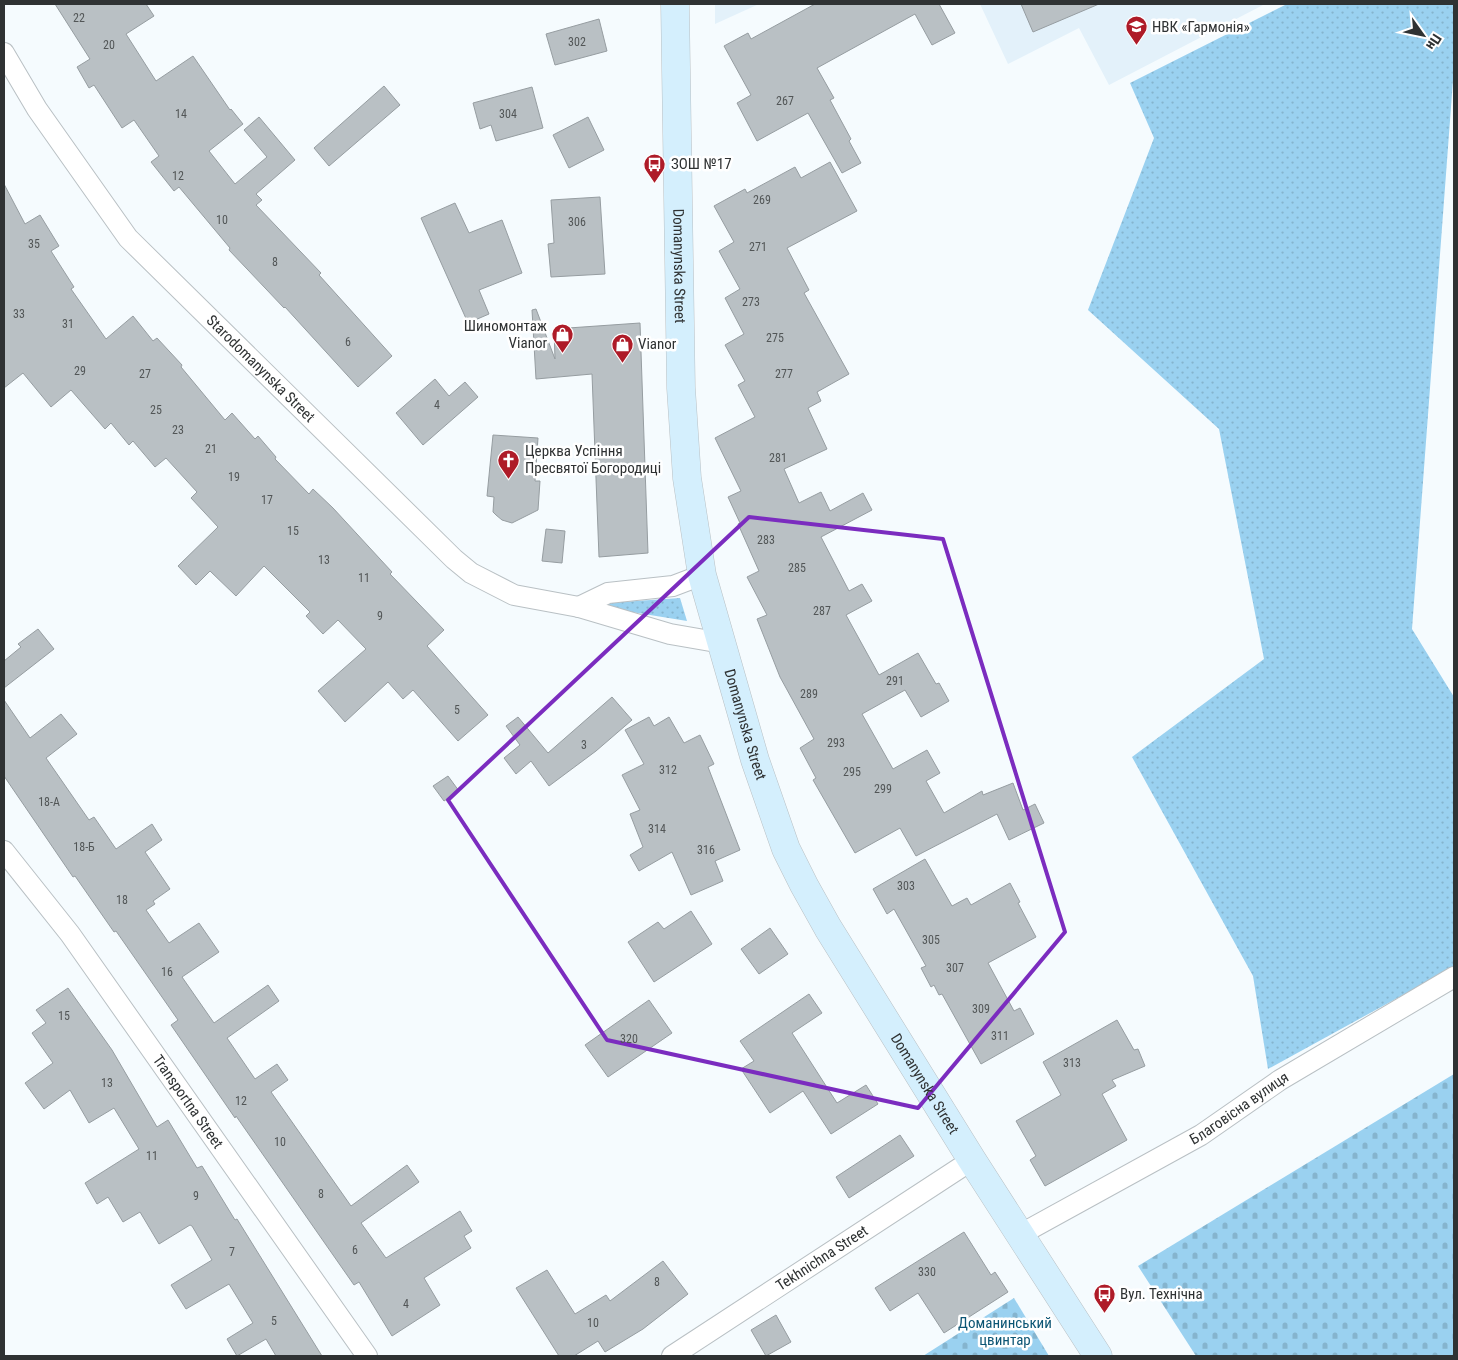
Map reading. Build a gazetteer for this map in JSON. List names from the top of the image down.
{
  "streets": {
    "main road": ["Domanynska Street"],
    "street": [
      "Starodomanynska Street",
      "Transportna Street",
      "Благовісна вулиця",
      "Tekhnichna Street"
    ]
  },
  "crossings": [
    ["Domanynska Street", "Starodomanynska Street"],
    ["Domanynska Street", "Благовісна вулиця"],
    ["Domanynska Street", "Tekhnichna Street"]
  ],
  "parks": ["Доманинський цвинтар"],
  "places": {
    "school or university": ["НВК «Гармонія»"],
    "bus stop": ["ЗОШ №17", "Вул. Технічна"],
    "shop": ["Шиномонтаж Vianor", "Vianor"],
    "church": ["Церква Успіння Пресвятої Богородиці"]
  },
  "house_numbers": [
    "22",
    "302",
    "20",
    "267",
    "14",
    "304",
    "12",
    "269",
    "10",
    "306",
    "35",
    "271",
    "8",
    "273",
    "33",
    "31",
    "275",
    "6",
    "29",
    "27",
    "277",
    "4",
    "25",
    "23",
    "21",
    "281",
    "19",
    "17",
    "15",
    "283",
    "13",
    "285",
    "11",
    "287",
    "9",
    "291",
    "289",
    "5",
    "293",
    "3",
    "312",
    "295",
    "299",
    "18-A",
    "314",
    "18-Б",
    "316",
    "303",
    "18",
    "305",
    "307",
    "16",
    "309",
    "15",
    "311",
    "320",
    "313",
    "13",
    "12",
    "10",
    "11",
    "8",
    "9",
    "6",
    "7",
    "330",
    "8",
    "4",
    "5",
    "10"
  ],
  "north": "bottom right"
}
